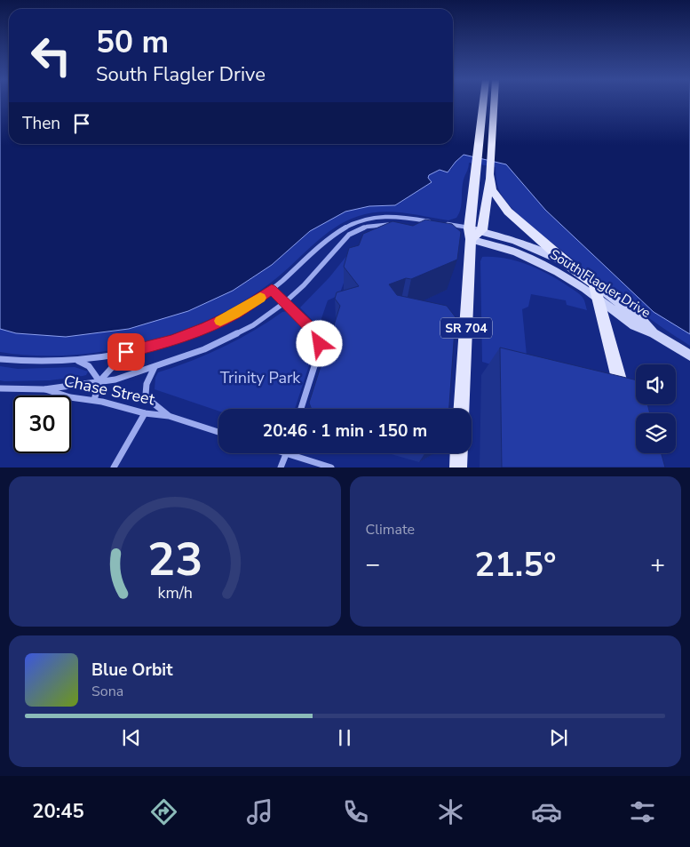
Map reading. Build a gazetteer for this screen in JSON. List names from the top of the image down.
{
  "streets": {
    "main road": ["South Flagler Drive", "SR 704"],
    "street": ["Chase Street"]
  },
  "crossings": [
    ["South Flagler Drive", "SR 704"]
  ],
  "parks": ["Trinity Park"],
  "page": {
    "turn": ["50 m", "South Flagler Drive"],
    "then": "Then",
    "limit": "30",
    "trip": "20:46 · 1 min · 150 m",
    "tile": "Climate",
    "heat": ["−", "21.5°", "+"],
    "song": ["Blue Orbit", "Sona"],
    "tabs": "20:45",
    "gauge": ["23", "km/h"]
  }
}
